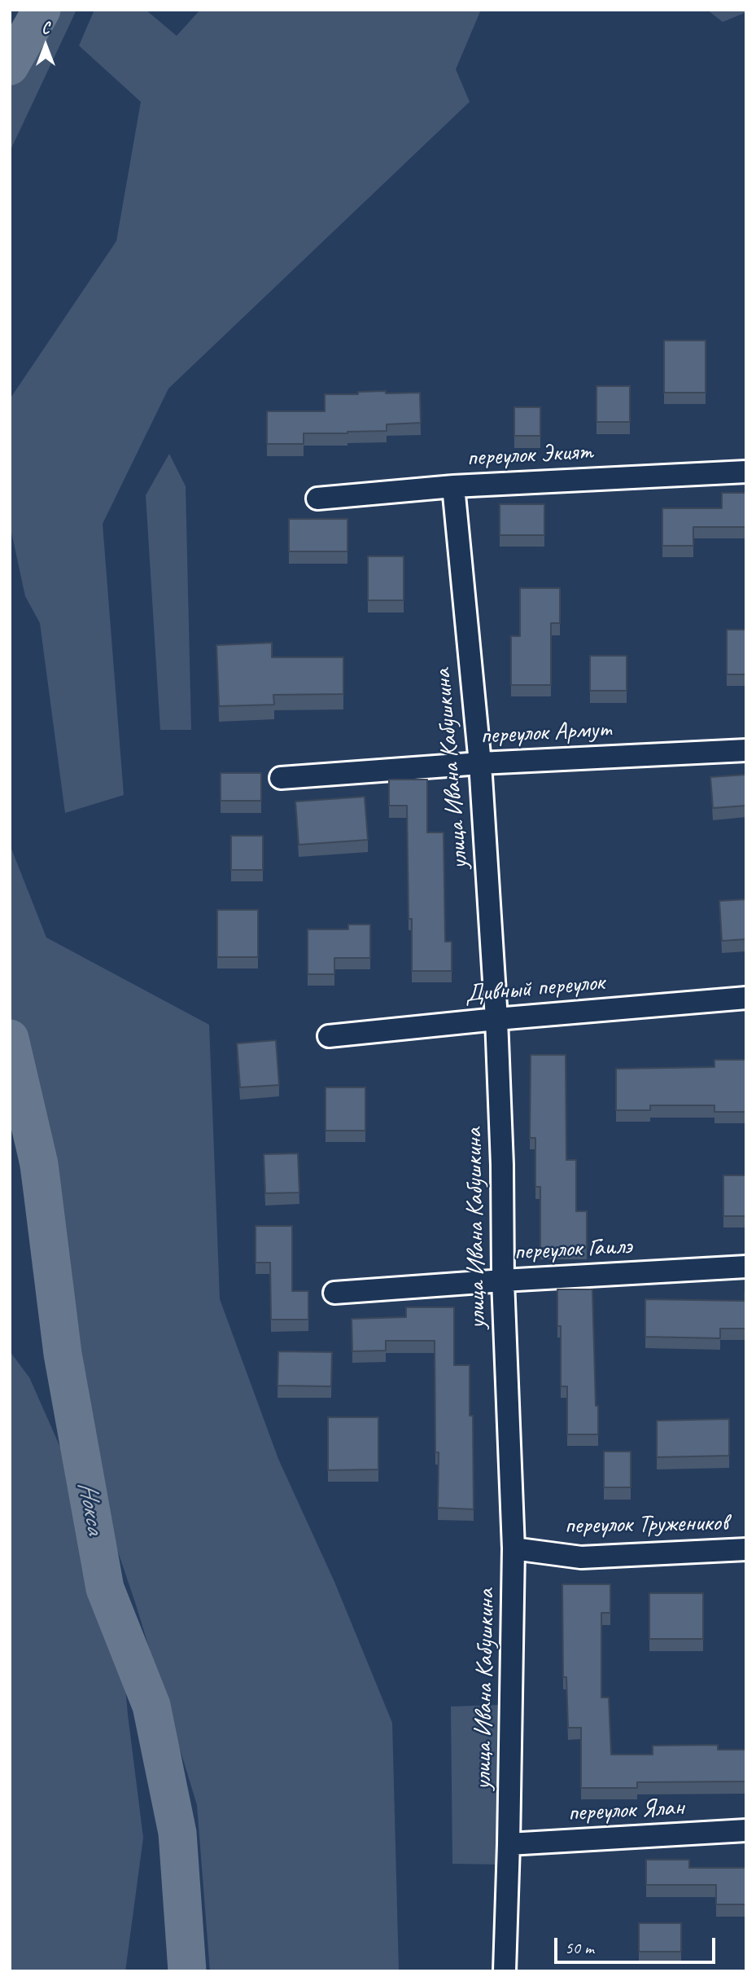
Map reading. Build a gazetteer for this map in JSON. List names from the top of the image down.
{
  "streets": {
    "street": [
      "переулок Экият",
      "переулок Армут",
      "улица Ивана Кабушкина",
      "Дивный переулок",
      "переулок Гаилэ",
      "переулок Тружеников",
      "переулок Ялан"
    ]
  },
  "crossings": [
    ["переулок Экият", "улица Ивана Кабушкина"],
    ["переулок Армут", "улица Ивана Кабушкина"],
    ["улица Ивана Кабушкина", "Дивный переулок"],
    ["улица Ивана Кабушкина", "переулок Гаилэ"],
    ["улица Ивана Кабушкина", "переулок Тружеников"],
    ["улица Ивана Кабушкина", "переулок Ялан"]
  ],
  "water": ["Нокса"],
  "scale_bar": "50 m",
  "north": "top"
}
